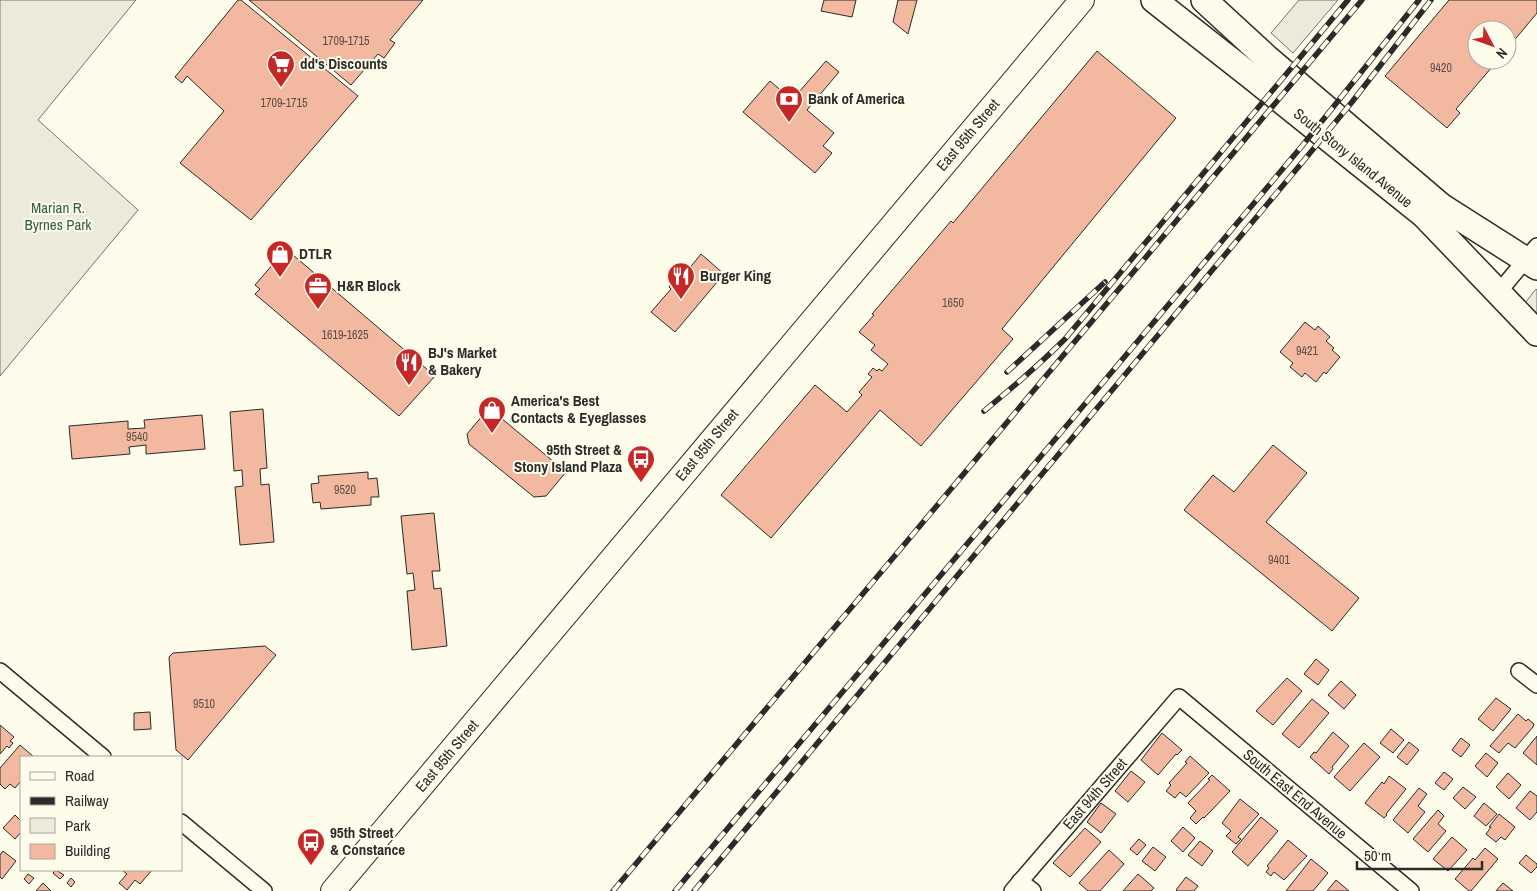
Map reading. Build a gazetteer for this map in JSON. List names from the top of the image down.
{
  "streets": {
    "highway": ["South Stony Island Avenue"],
    "main road": ["East 95th Street"],
    "street": ["East 94th Street", "South East End Avenue"]
  },
  "crossings": [
    ["East 94th Street", "South East End Avenue"]
  ],
  "parks": ["Marian R. Byrnes Park"],
  "places": {
    "supermarket": ["dd's Discounts"],
    "bank": ["Bank of America"],
    "shop": ["DTLR", "America's Best Contacts & Eyeglasses"],
    "restaurant": ["Burger King", "BJ's Market & Bakery"],
    "office": ["H&R Block"],
    "bus stop": ["95th Street & Stony Island Plaza", "95th Street & Constance"]
  },
  "house_numbers": [
    "1709-1715",
    "9420",
    "1709-1715",
    "1650",
    "1619-1625",
    "9421",
    "9540",
    "9520",
    "9401",
    "9510"
  ],
  "legend": [
    "Road",
    "Railway",
    "Park",
    "Building"
  ],
  "scale_bar": "50 m",
  "north": "bottom right"
}
